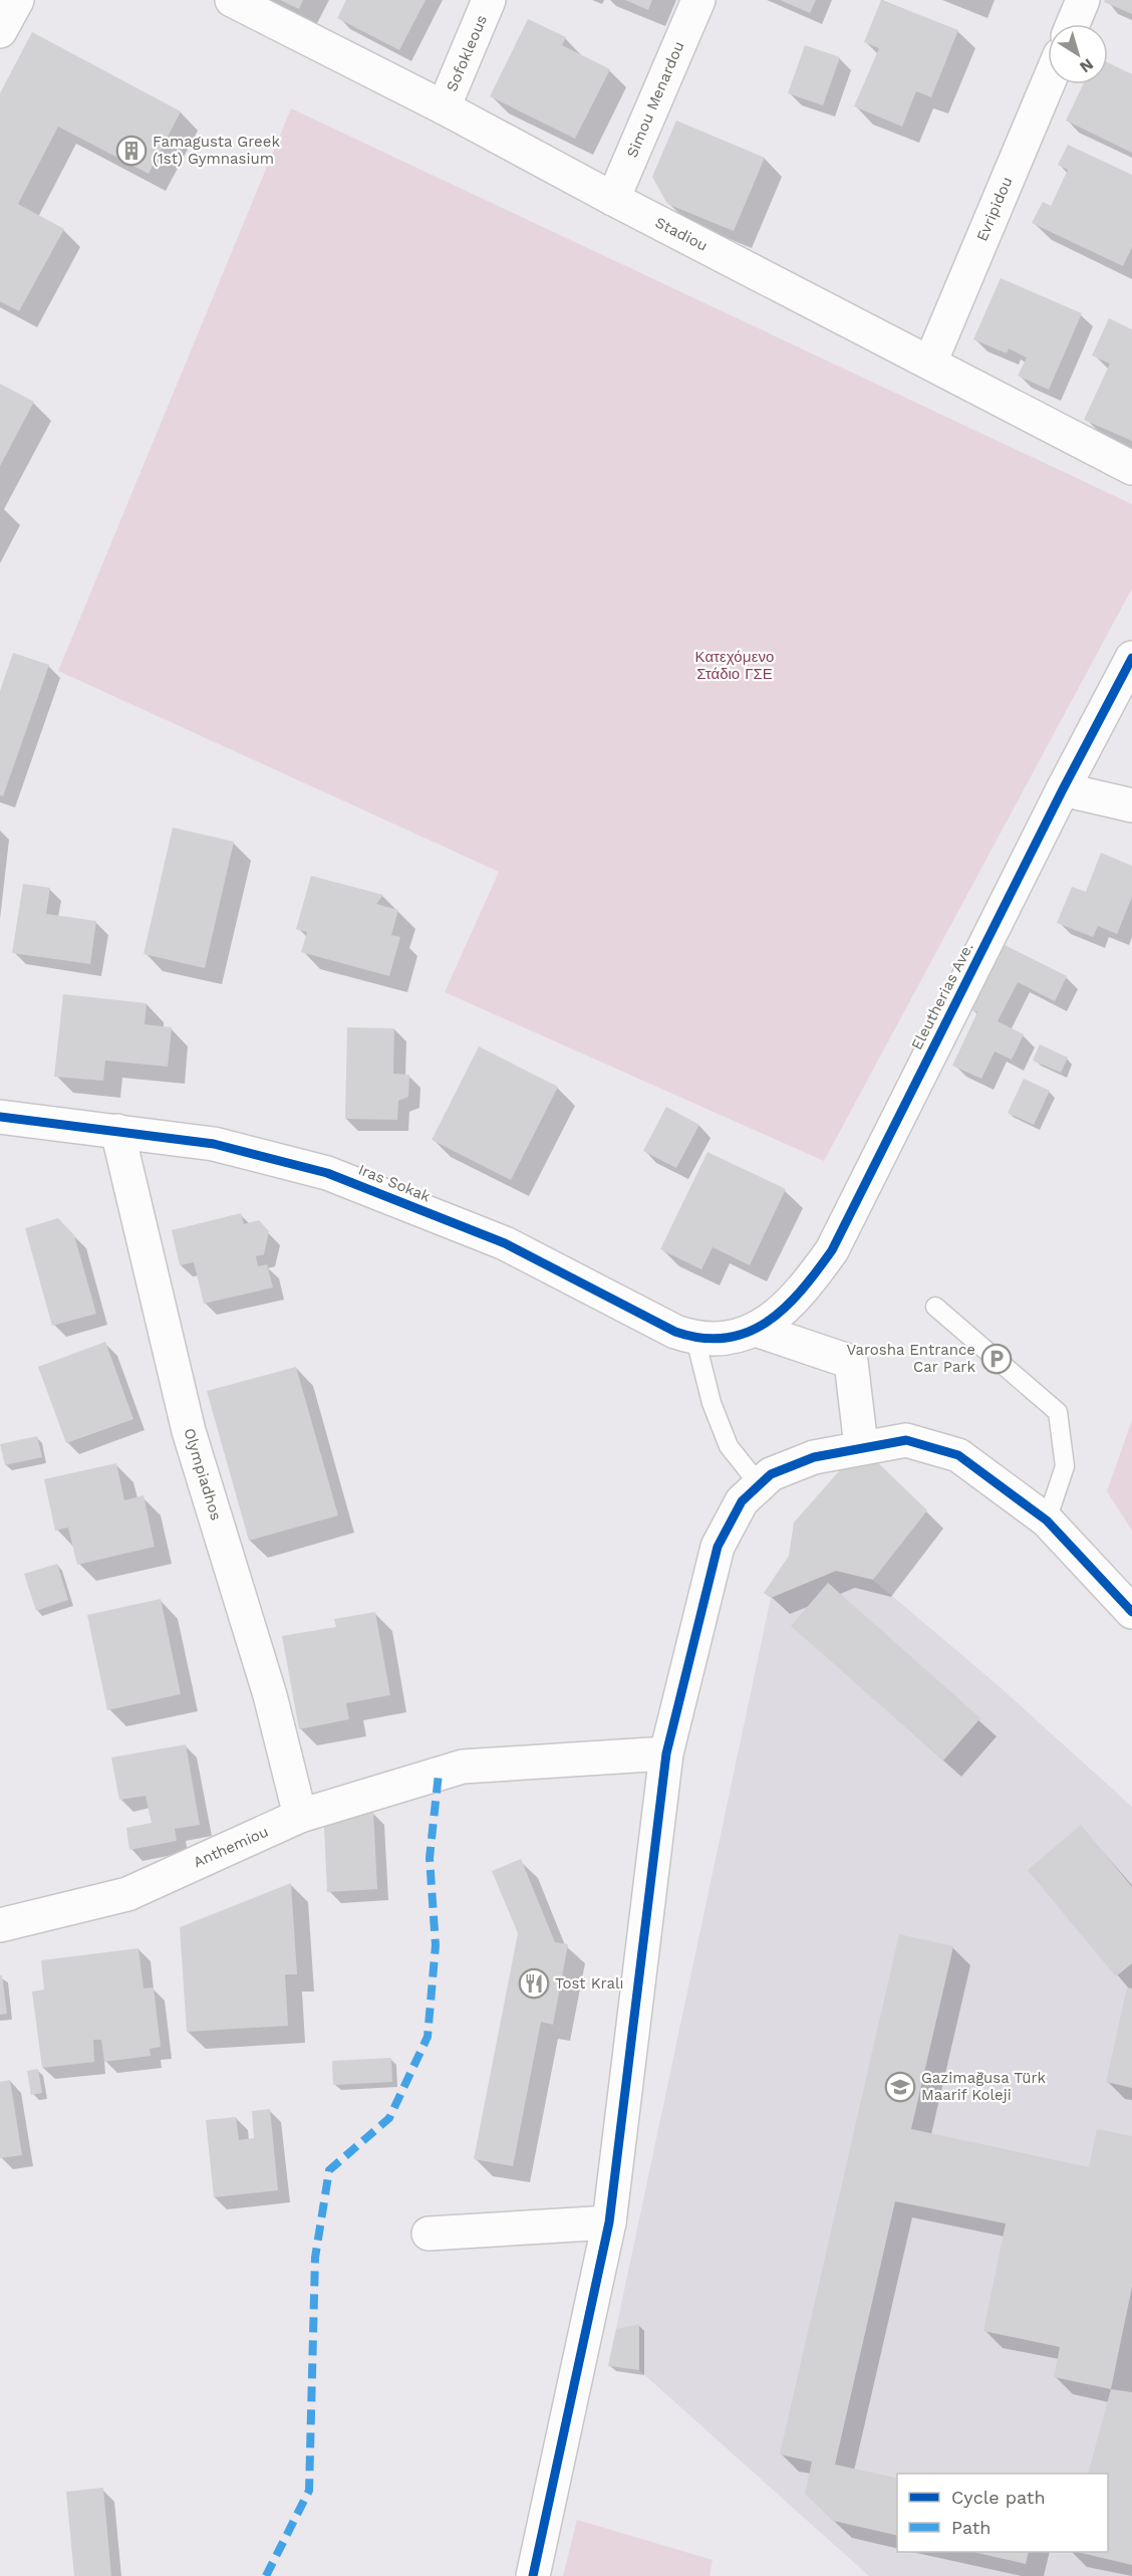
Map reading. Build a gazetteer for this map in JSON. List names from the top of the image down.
{
  "streets": {
    "street": [
      "Sofokleous",
      "Simou Menardou",
      "Evripidou",
      "Stadiou",
      "Eleutherias Ave.",
      "Iras Sokak",
      "Olympiadhos",
      "Anthemiou"
    ]
  },
  "crossings": [
    ["Sofokleous", "Stadiou"],
    ["Simou Menardou", "Stadiou"],
    ["Evripidou", "Stadiou"],
    ["Eleutherias Ave.", "Iras Sokak"],
    ["Iras Sokak", "Olympiadhos"],
    ["Olympiadhos", "Anthemiou"]
  ],
  "parks": ["Κατεχόμενο Στάδιο ΓΣΕ"],
  "places": {
    "building": ["Famagusta Greek (1st) Gymnasium"],
    "parking": ["Varosha Entrance Car Park"],
    "restaurant": ["Tost Kralı"],
    "school or university": ["Gazimağusa Türk Maarif Koleji"]
  },
  "legend": ["Cycle path", "Path"],
  "north": "bottom right"
}
